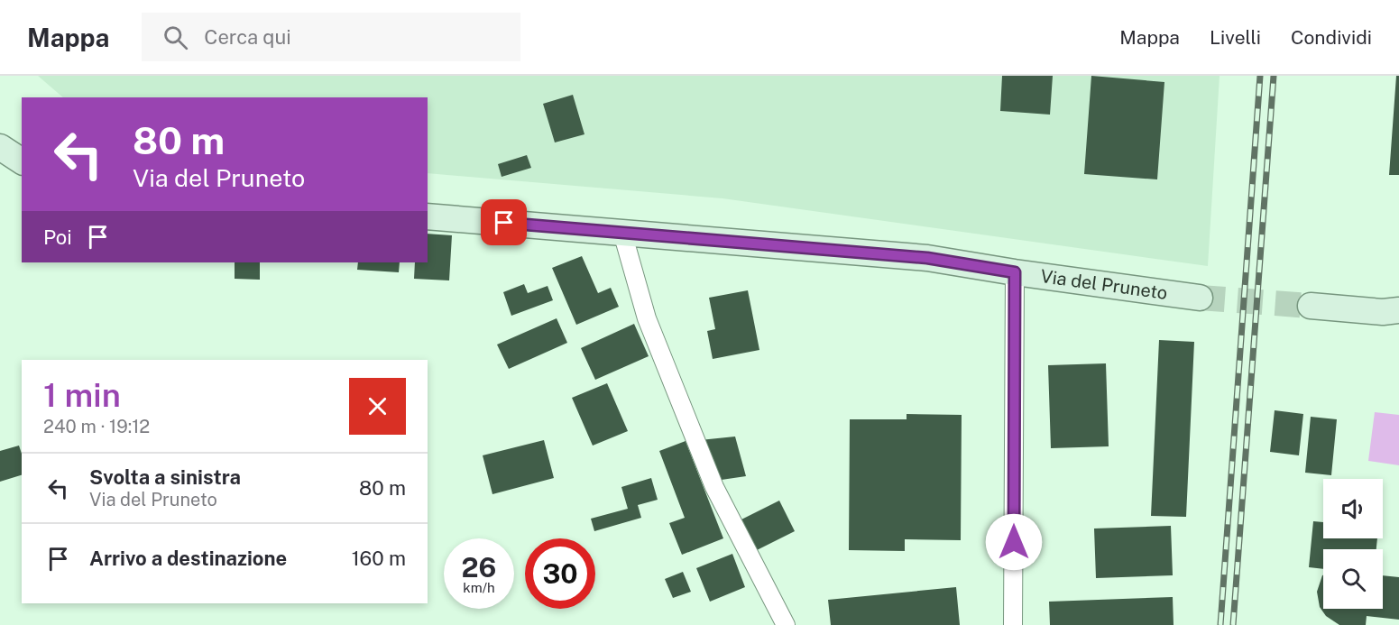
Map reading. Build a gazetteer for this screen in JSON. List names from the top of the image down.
{
  "streets": {
    "street": ["Via del Pruneto"]
  },
  "page": {
    "header": "Mappa",
    "search": "Cerca qui",
    "nav": ["Mappa", "Livelli", "Condividi"],
    "turn": ["80 m", "Via del Pruneto"],
    "then": "Poi",
    "heading": ["1 min", "240 m · 19:12"],
    "list": [
      {
        "name": "Svolta a sinistra",
        "note": "Via del Pruneto",
        "value": "80 m"
      },
      {
        "name": "Arrivo a destinazione",
        "value": "160 m"
      }
    ],
    "speed": "26 km/h",
    "limit": "30"
  }
}
